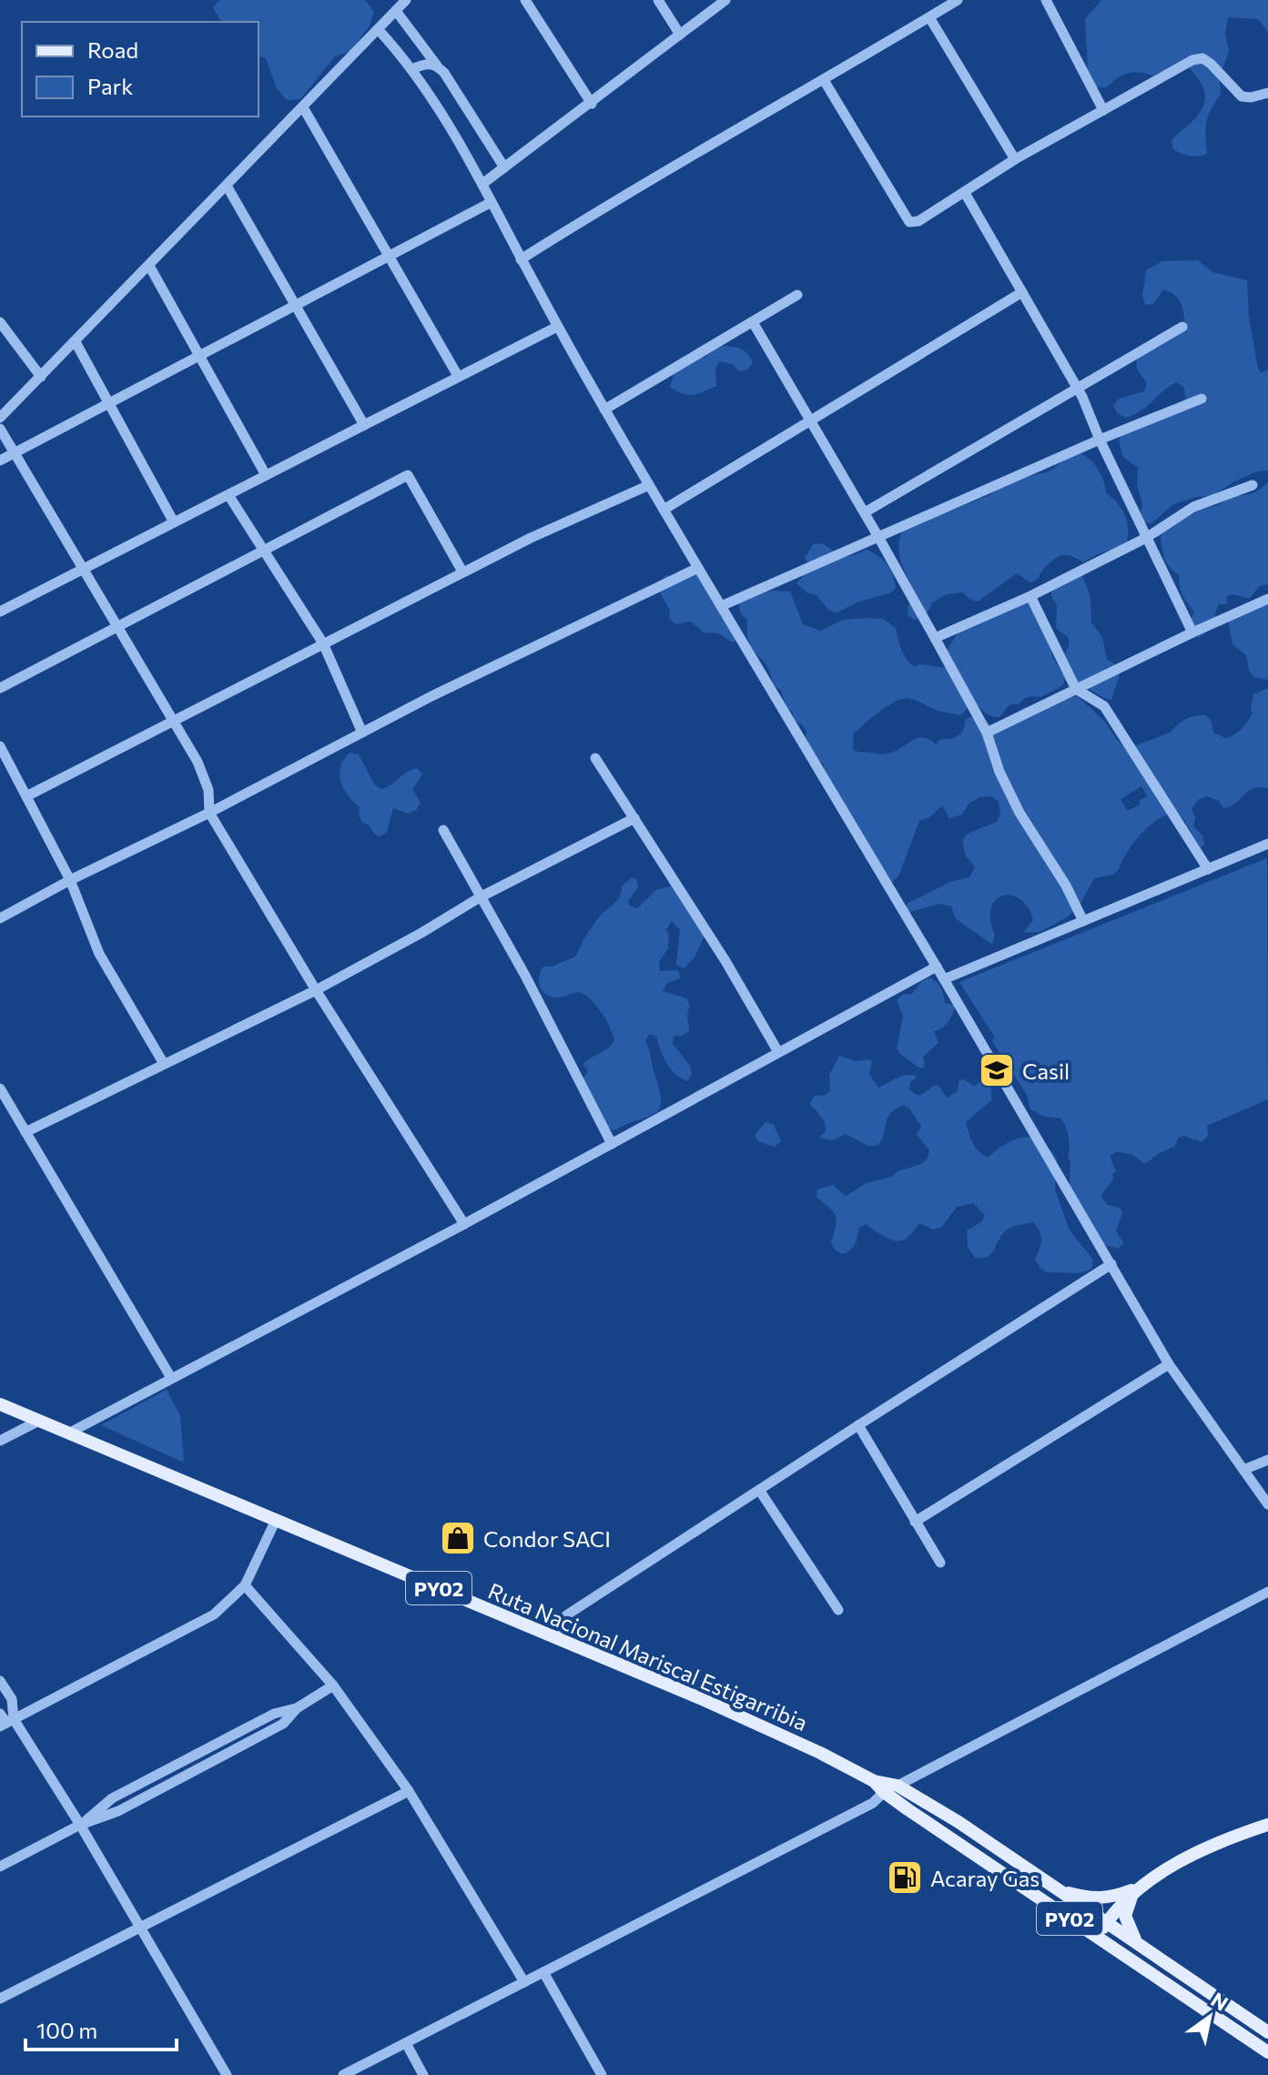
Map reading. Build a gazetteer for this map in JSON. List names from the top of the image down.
{
  "streets": {
    "main road": ["PY02", "Ruta Nacional Mariscal Estigarribia"]
  },
  "places": {
    "school or university": ["Casil"],
    "shop": ["Condor SACI"],
    "fuel station": ["Acaray Gas"]
  },
  "legend": ["Road", "Park"],
  "scale_bar": "100 m",
  "north": "top right"
}
